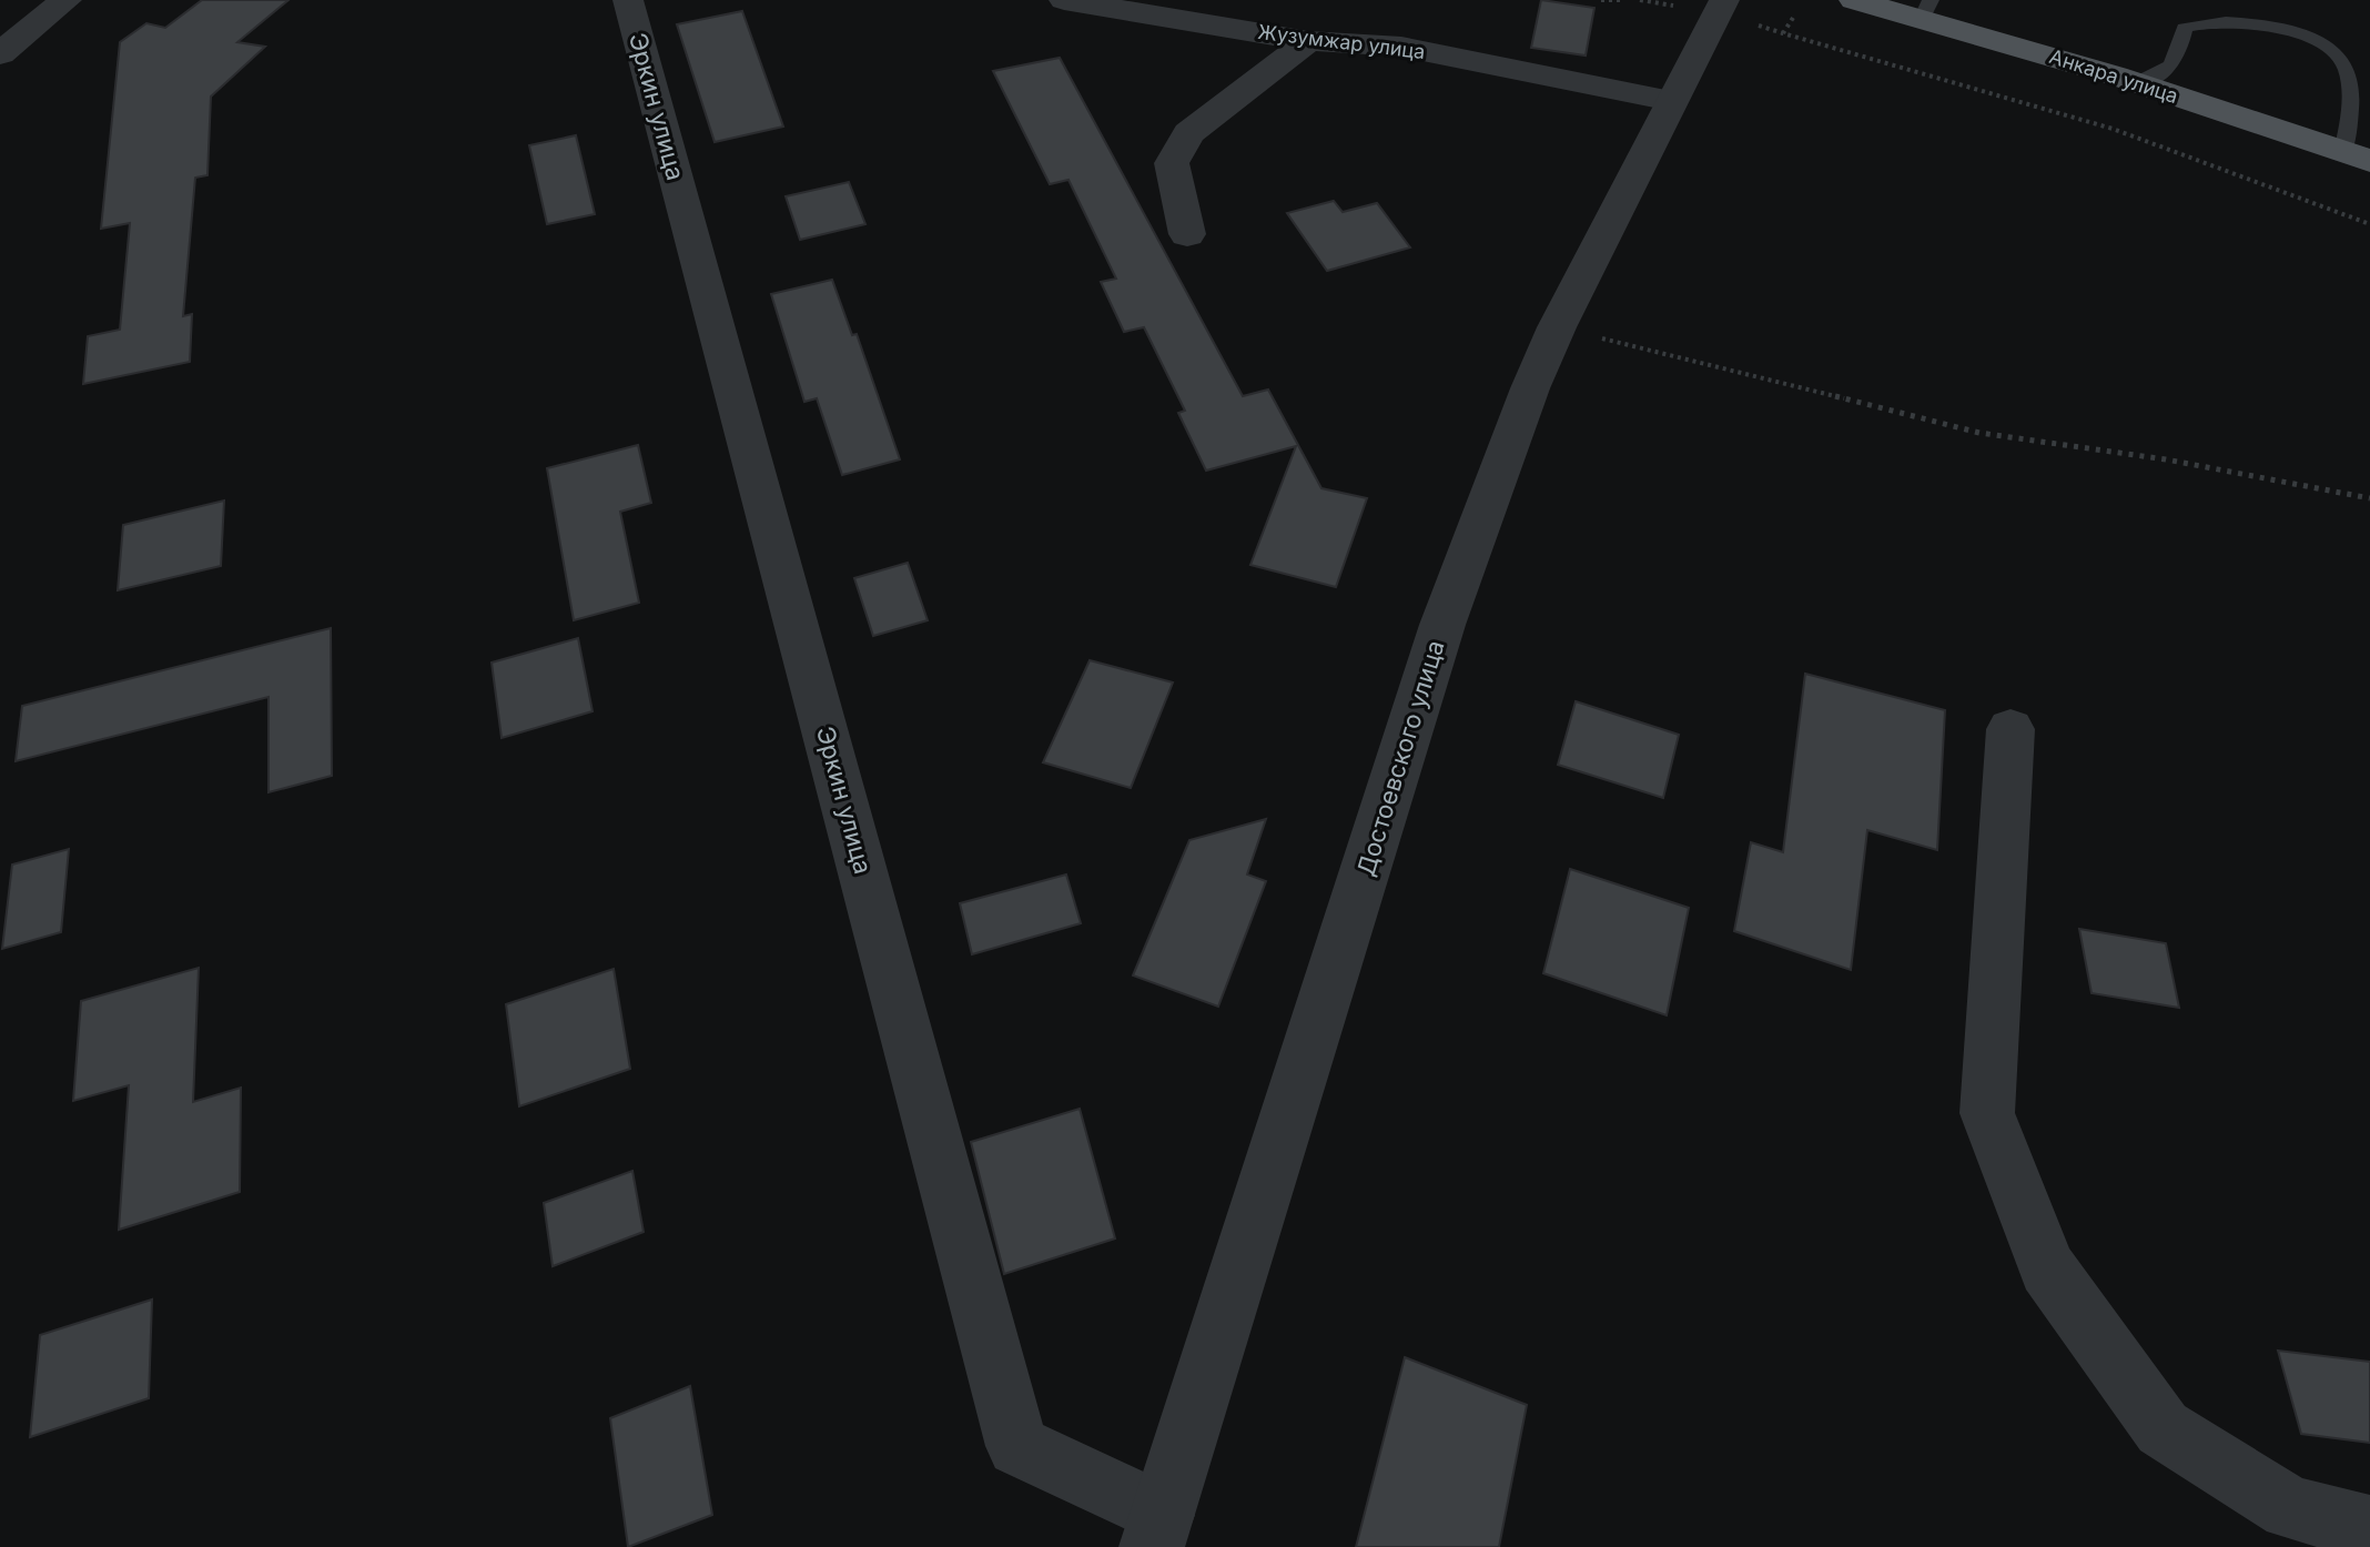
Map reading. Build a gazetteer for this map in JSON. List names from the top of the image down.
{
  "streets": {
    "main road": ["Анкара улица"],
    "street": ["Жузумжар улица", "Эркин улица", "Достоевского улица"]
  },
  "crossings": [
    ["Жузумжар улица", "Достоевского улица"],
    ["Эркин улица", "Достоевского улица"]
  ]
}
